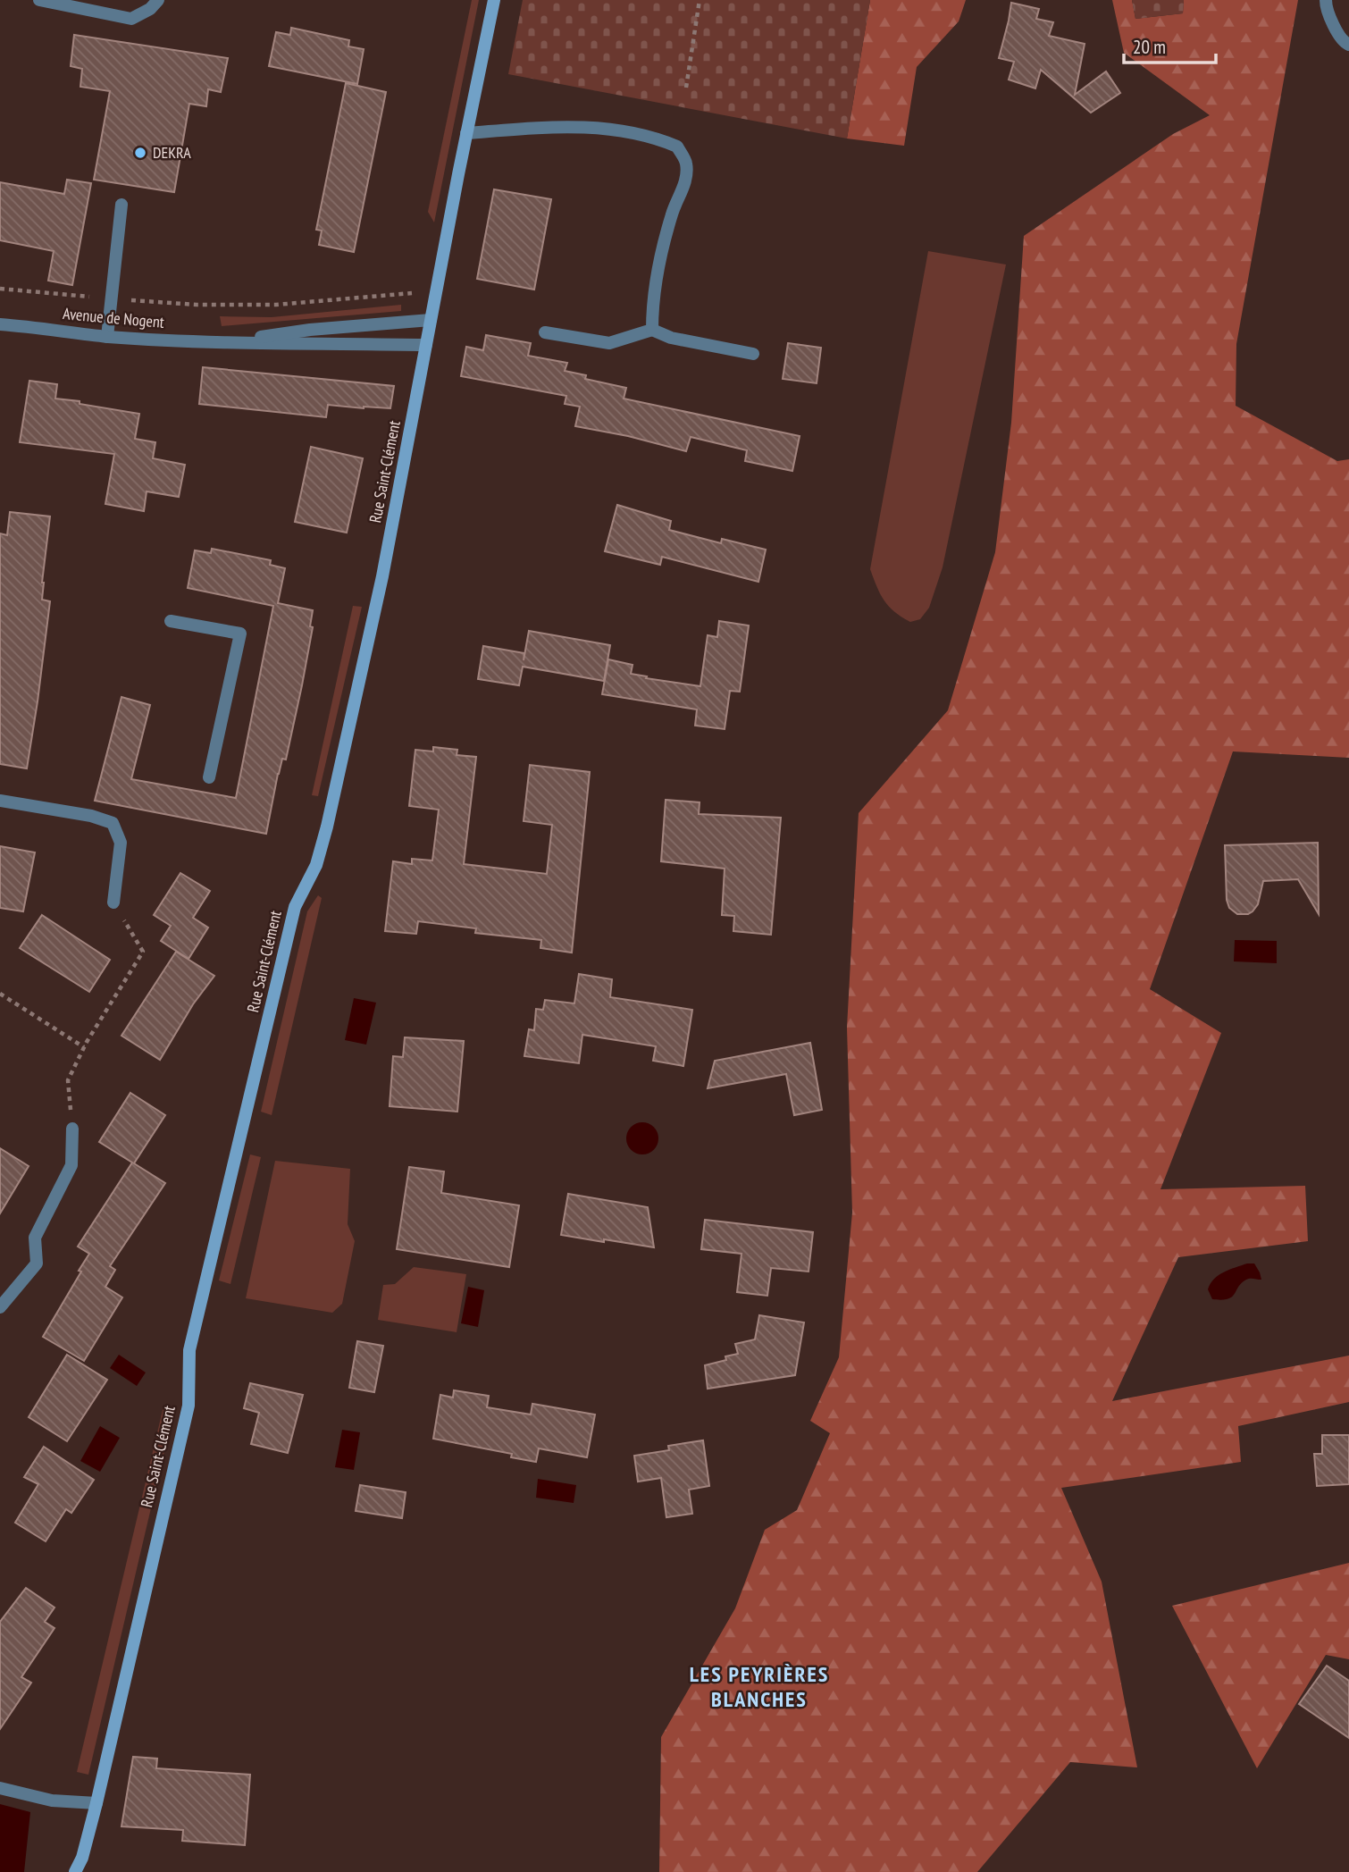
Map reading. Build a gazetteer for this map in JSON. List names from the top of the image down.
{
  "streets": {
    "main road": ["Rue Saint-Clément"],
    "street": ["Avenue de Nogent"]
  },
  "crossings": [
    ["Avenue de Nogent", "Rue Saint-Clément"]
  ],
  "districts": ["LES PEYRIÈRES BLANCHES"],
  "places": ["DEKRA"],
  "scale_bar": "20 m"
}
